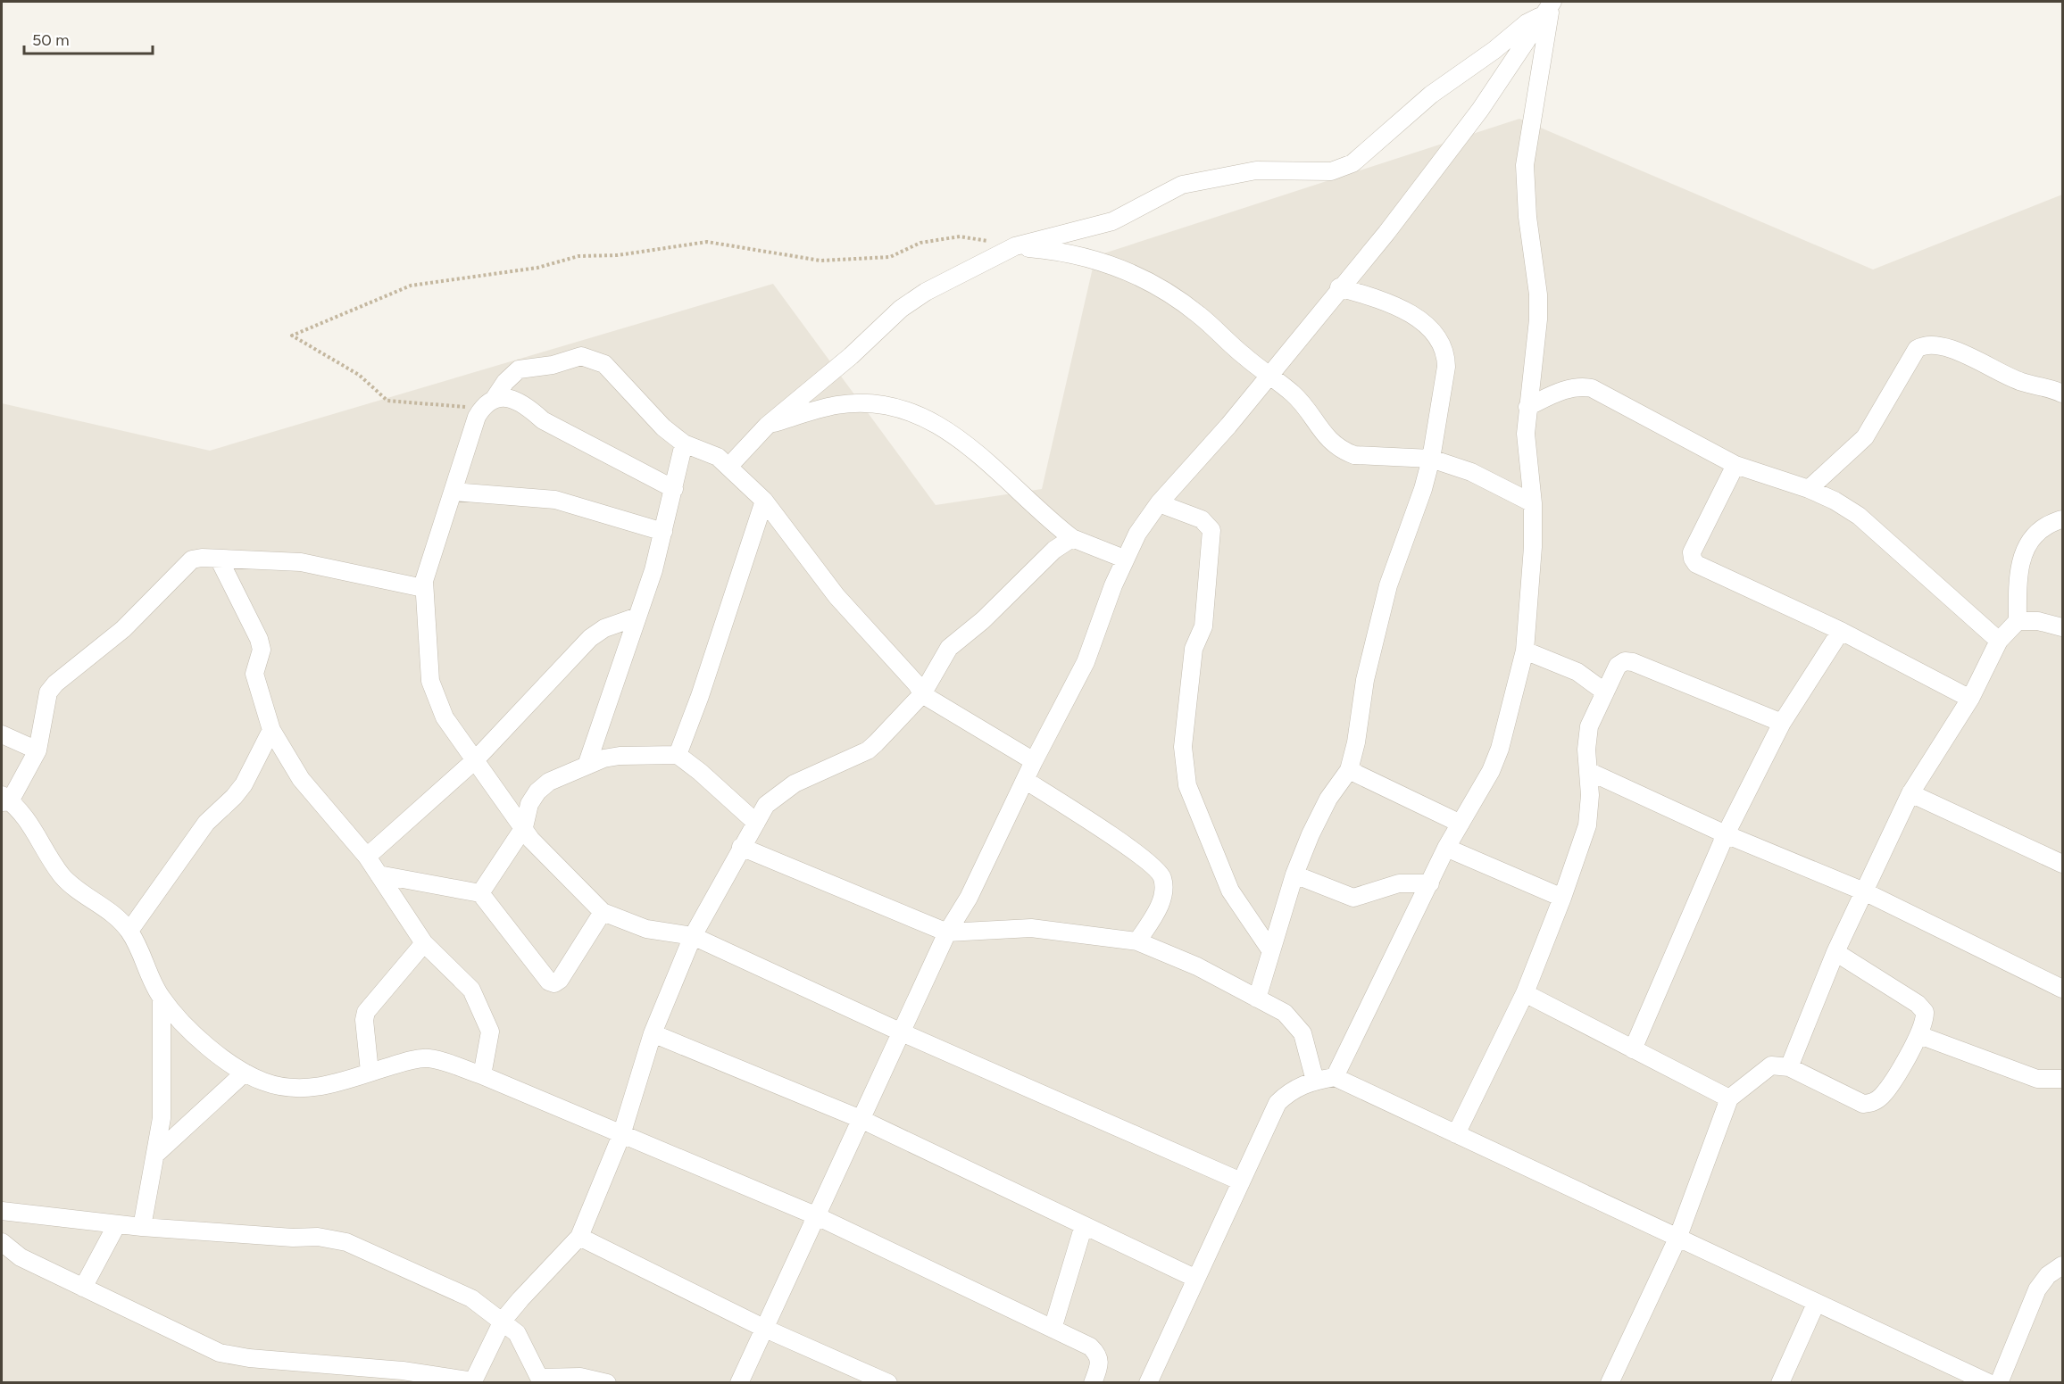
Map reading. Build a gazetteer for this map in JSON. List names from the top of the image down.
{
  "scale_bar": "50 m"
}
